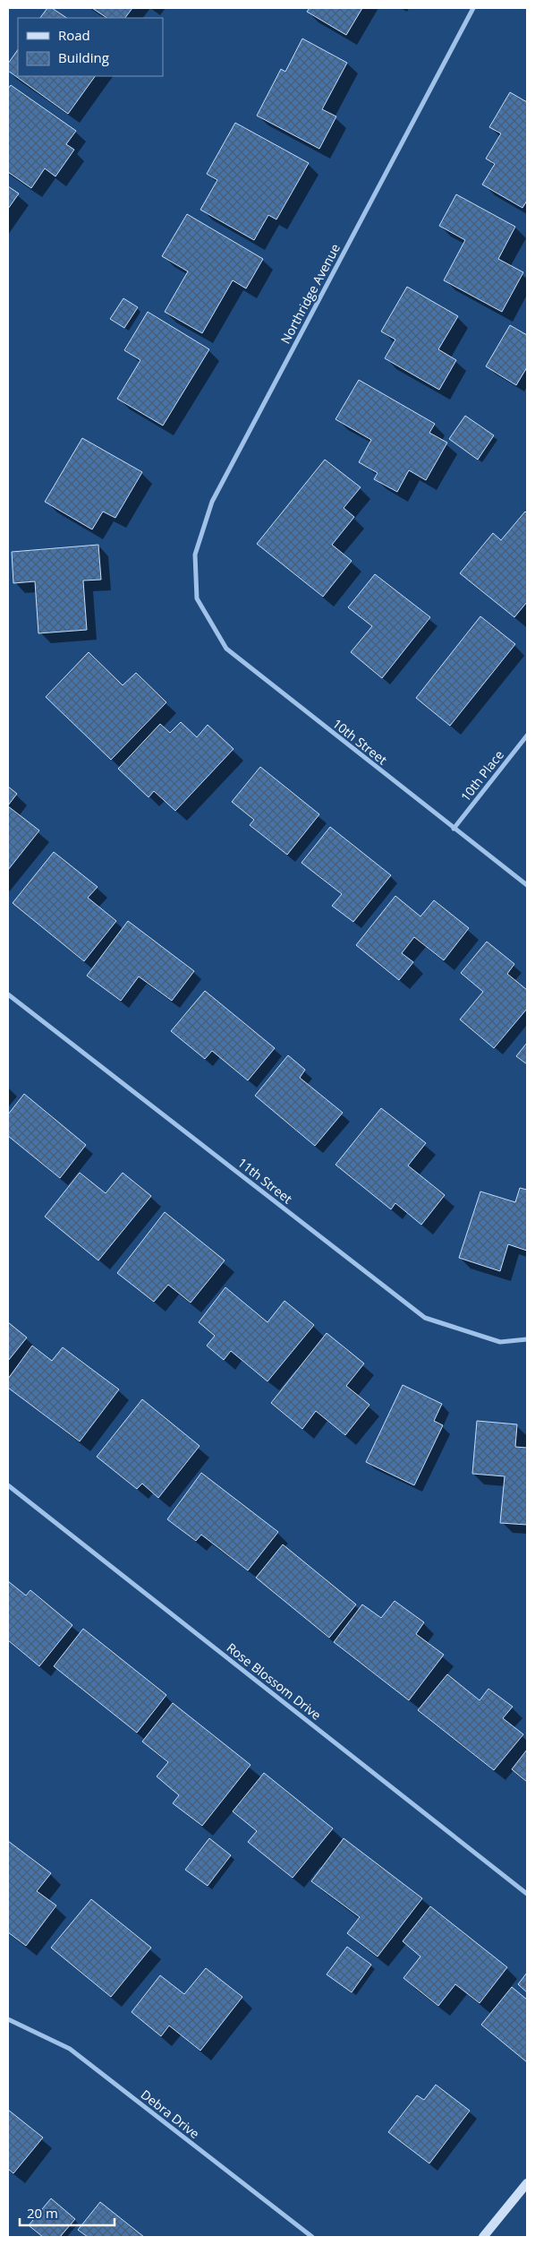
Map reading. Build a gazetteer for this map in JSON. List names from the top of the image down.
{
  "streets": {
    "street": [
      "Northridge Avenue",
      "10th Street",
      "10th Place",
      "11th Street",
      "Rose Blossom Drive",
      "Debra Drive"
    ]
  },
  "crossings": [
    ["Northridge Avenue", "10th Street"],
    ["10th Street", "10th Place"]
  ],
  "legend": ["Road", "Building"],
  "scale_bar": "20 m"
}
